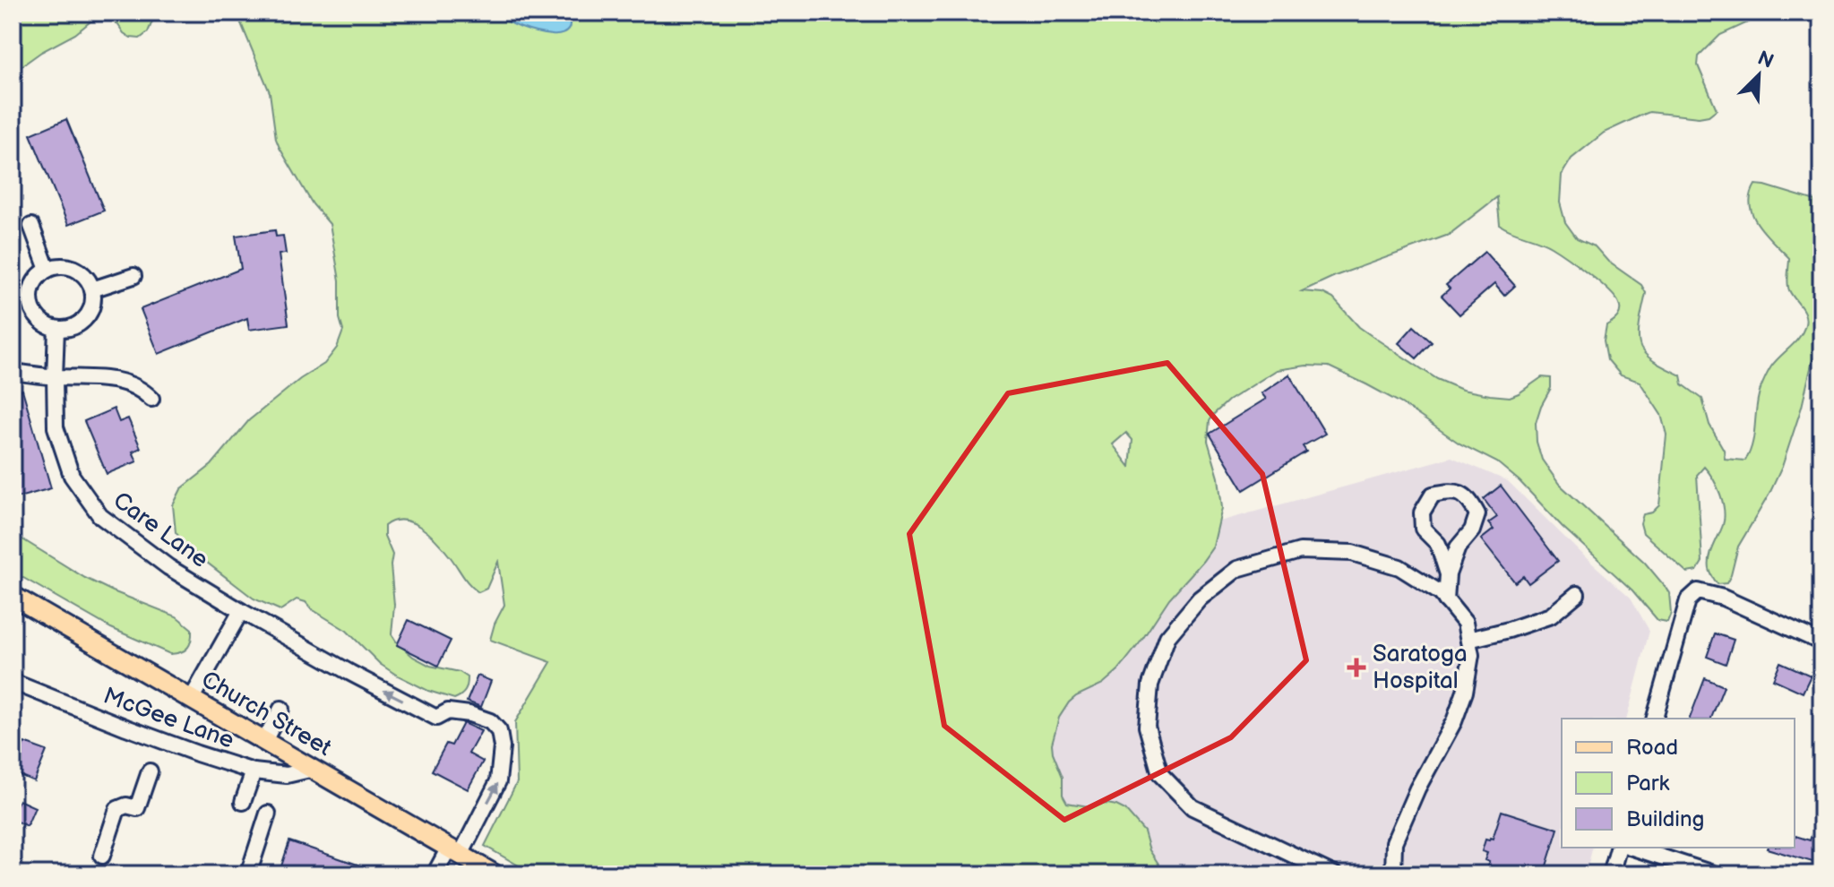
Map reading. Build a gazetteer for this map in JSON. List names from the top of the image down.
{
  "streets": {
    "main road": ["Church Street"],
    "street": ["Care Lane", "McGee Lane"]
  },
  "crossings": [
    ["Care Lane", "Church Street"],
    ["Church Street", "McGee Lane"]
  ],
  "places": {
    "health": ["Saratoga Hospital"]
  },
  "legend": ["Road", "Park", "Building"],
  "north": "top right"
}
